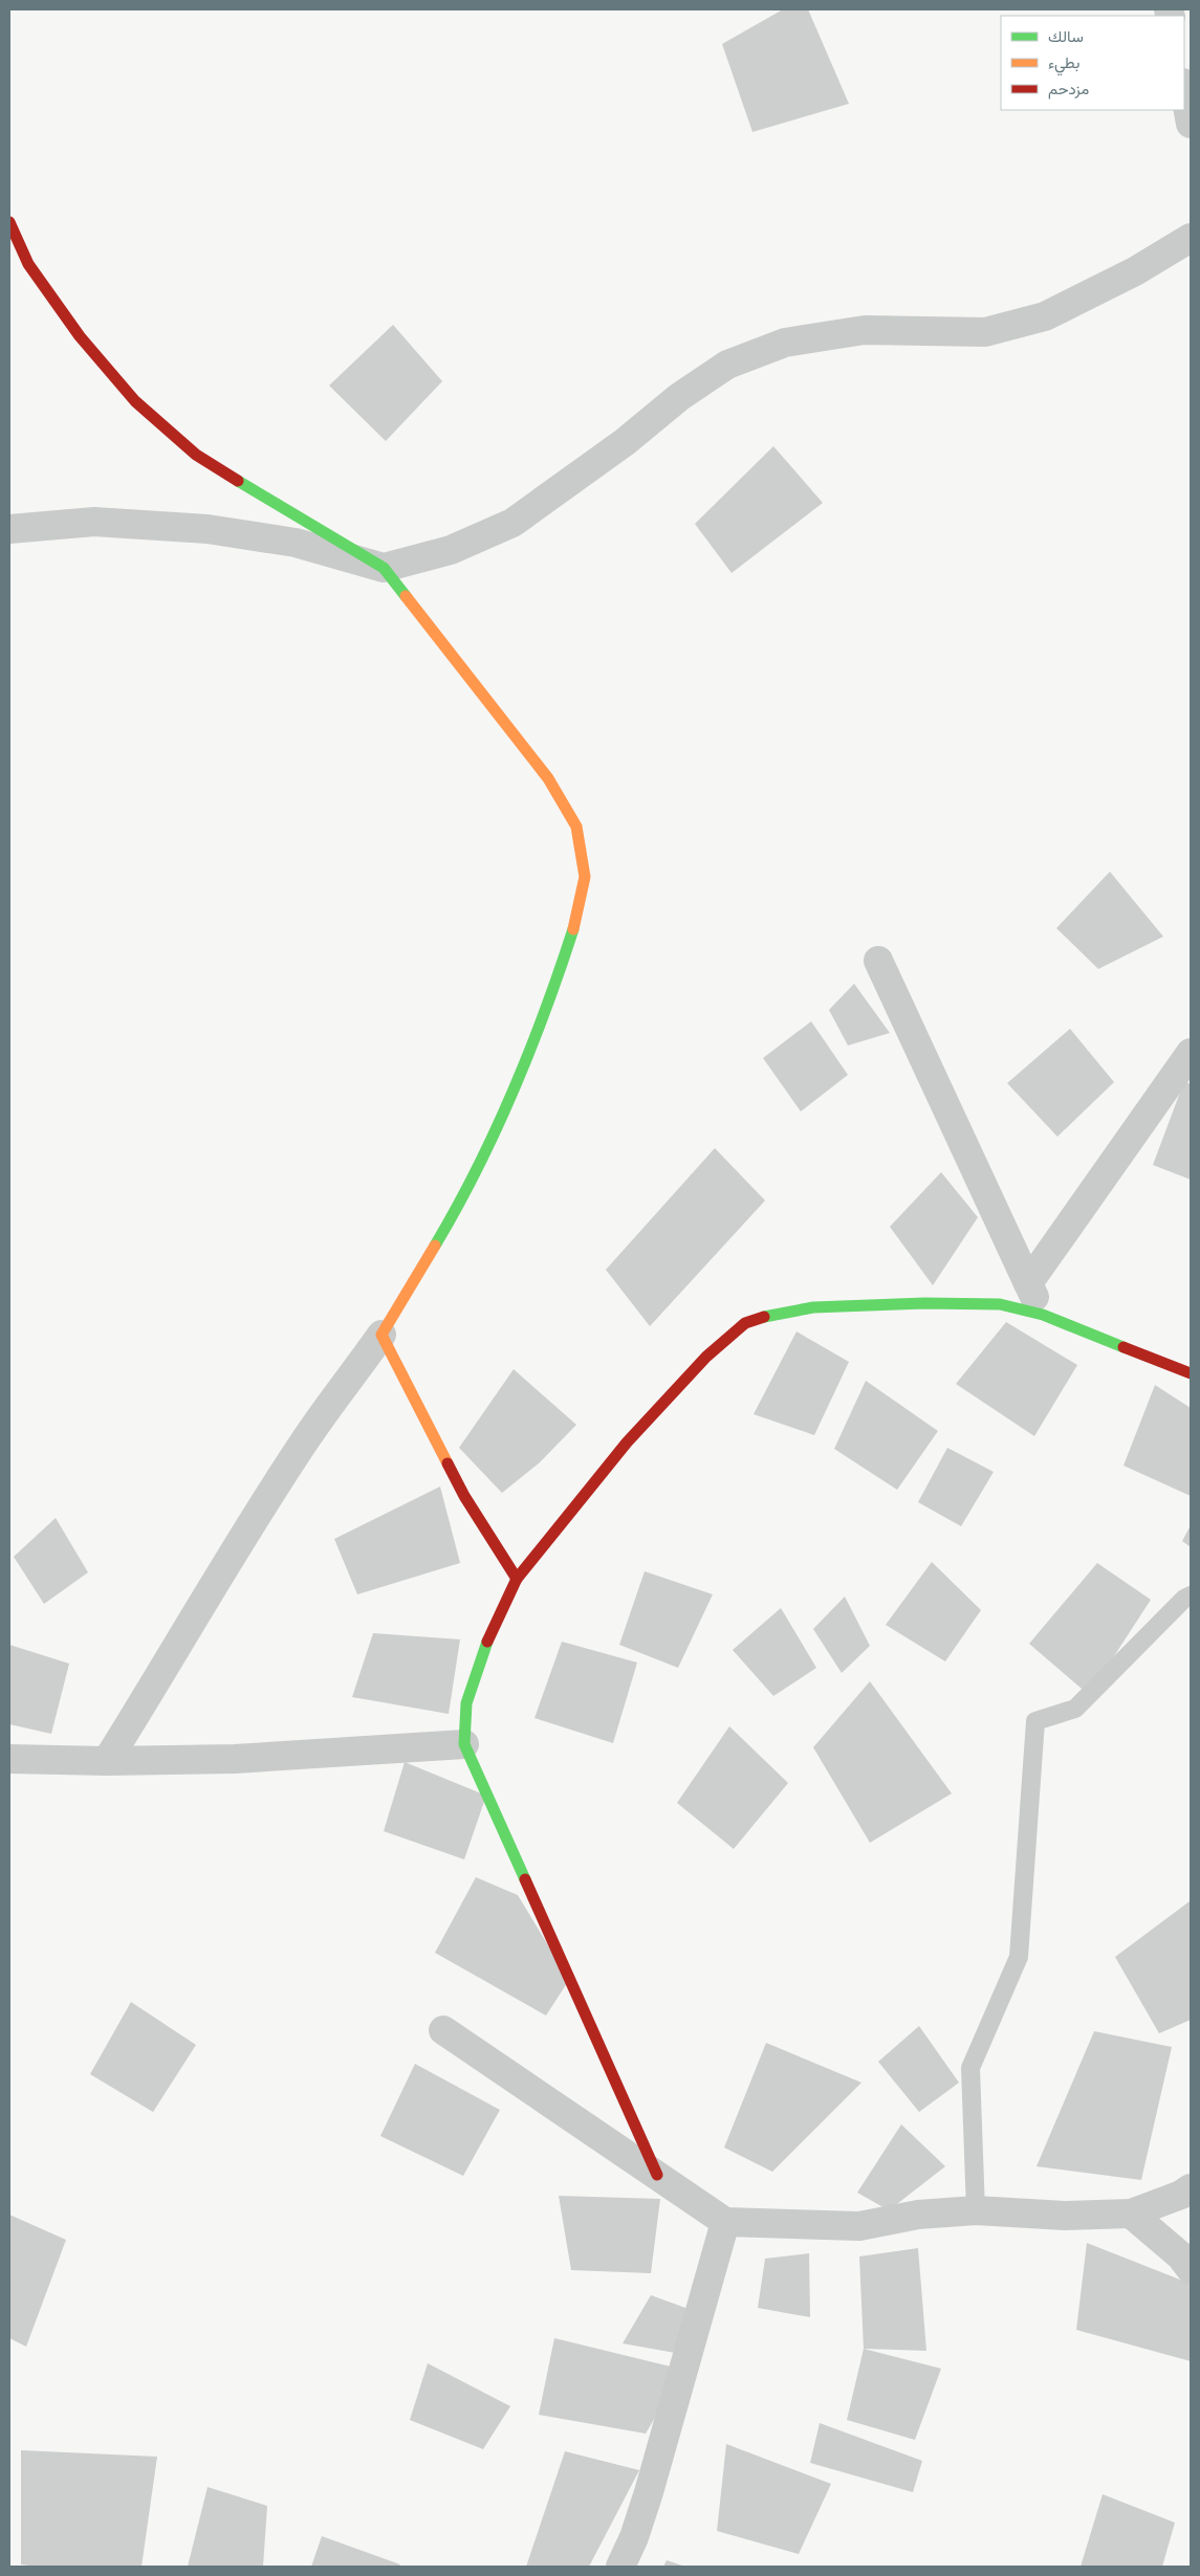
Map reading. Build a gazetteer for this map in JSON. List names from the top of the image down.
{
  "legend": ["سالك", "بطيء", "مزدحم"]
}
